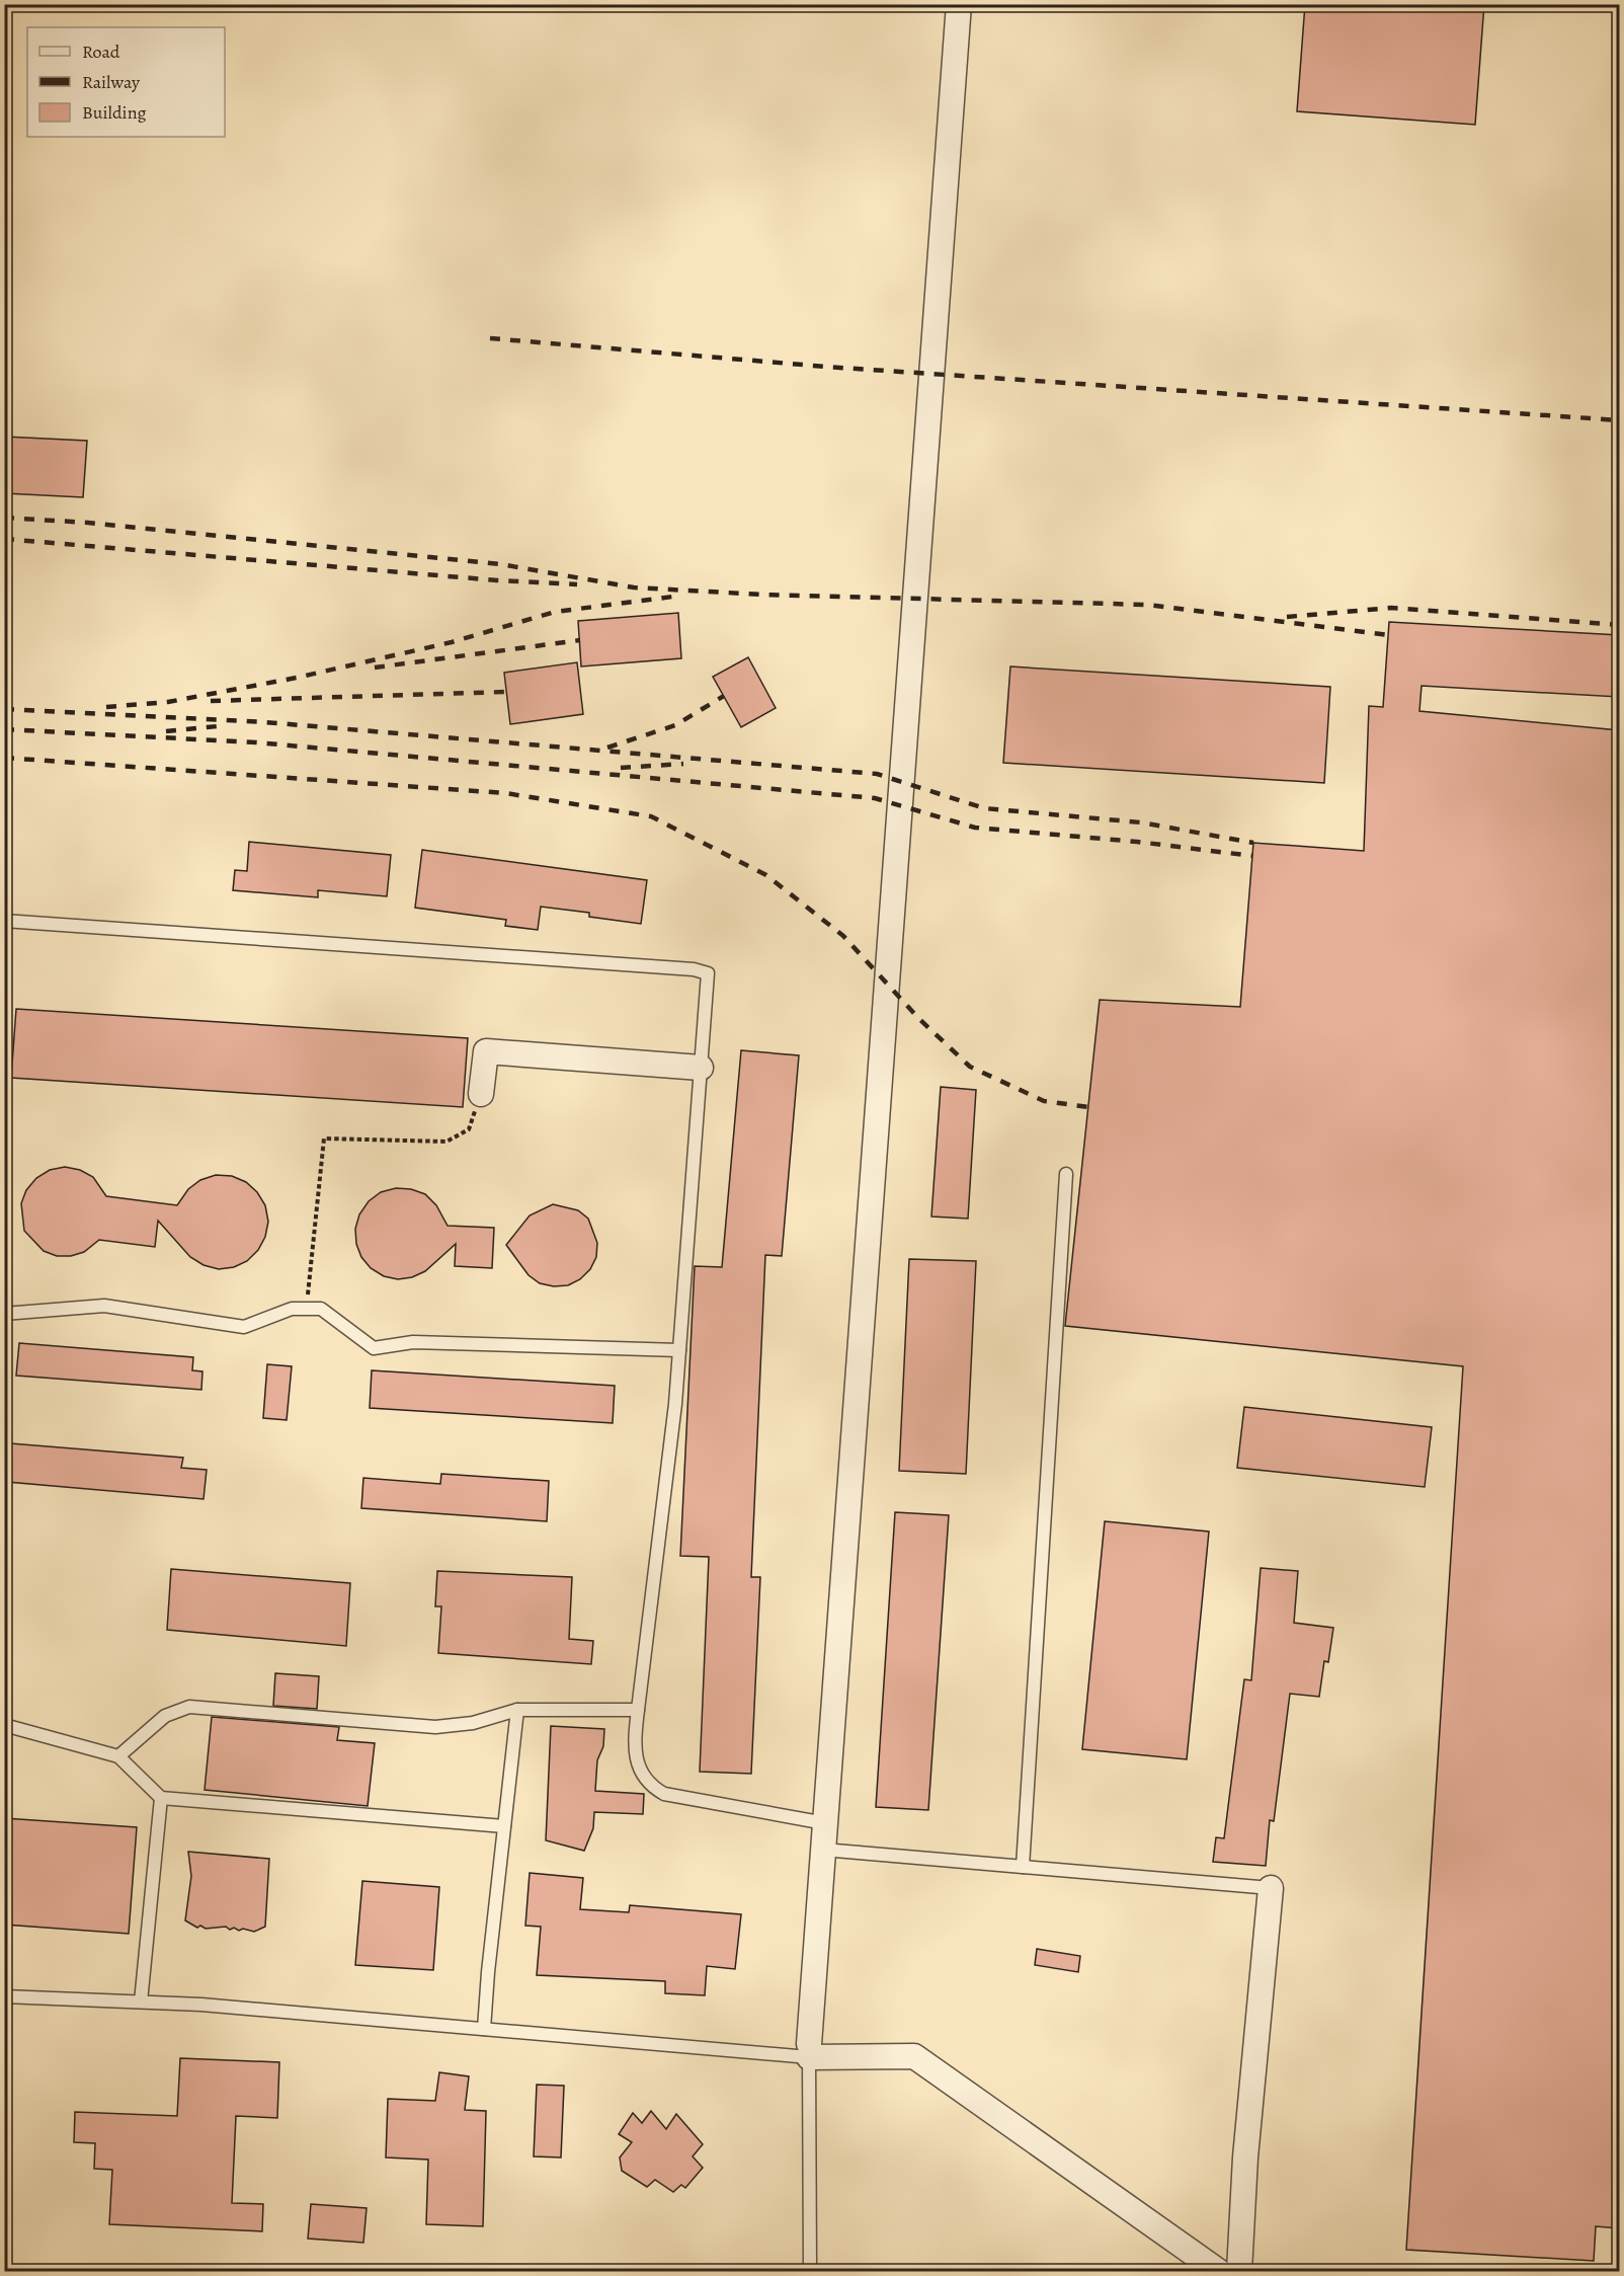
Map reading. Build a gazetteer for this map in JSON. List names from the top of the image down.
{
  "legend": ["Road", "Railway", "Building"]
}
